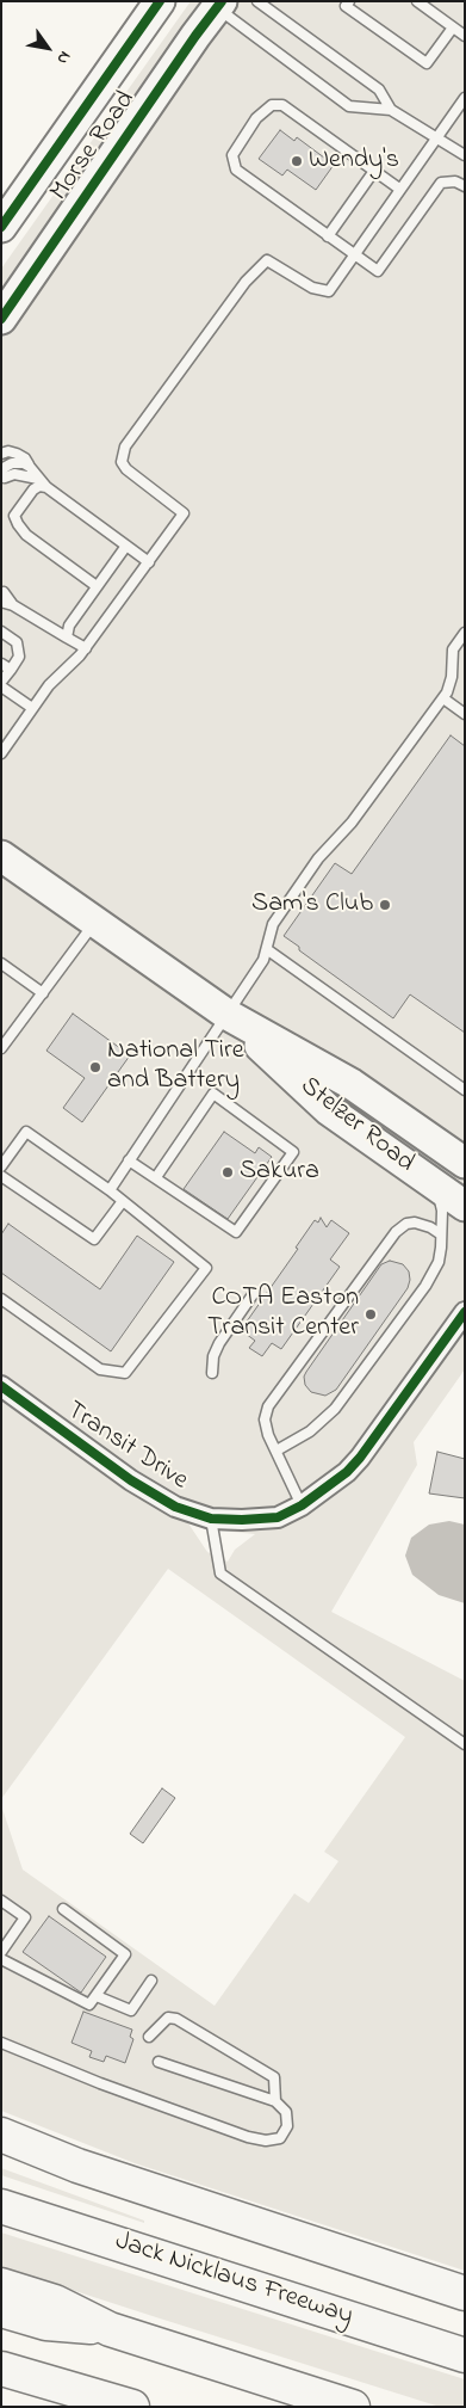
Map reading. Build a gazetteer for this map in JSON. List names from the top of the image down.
{
  "streets": {
    "highway": ["Jack Nicklaus Freeway"],
    "main road": ["Morse Road", "Stelzer Road"],
    "street": ["Transit Drive"]
  },
  "places": [
    "Wendy's",
    "Sam's Club",
    "National Tire and Battery",
    "Sakura",
    "COTA Easton Transit Center"
  ],
  "north": "bottom right"
}
